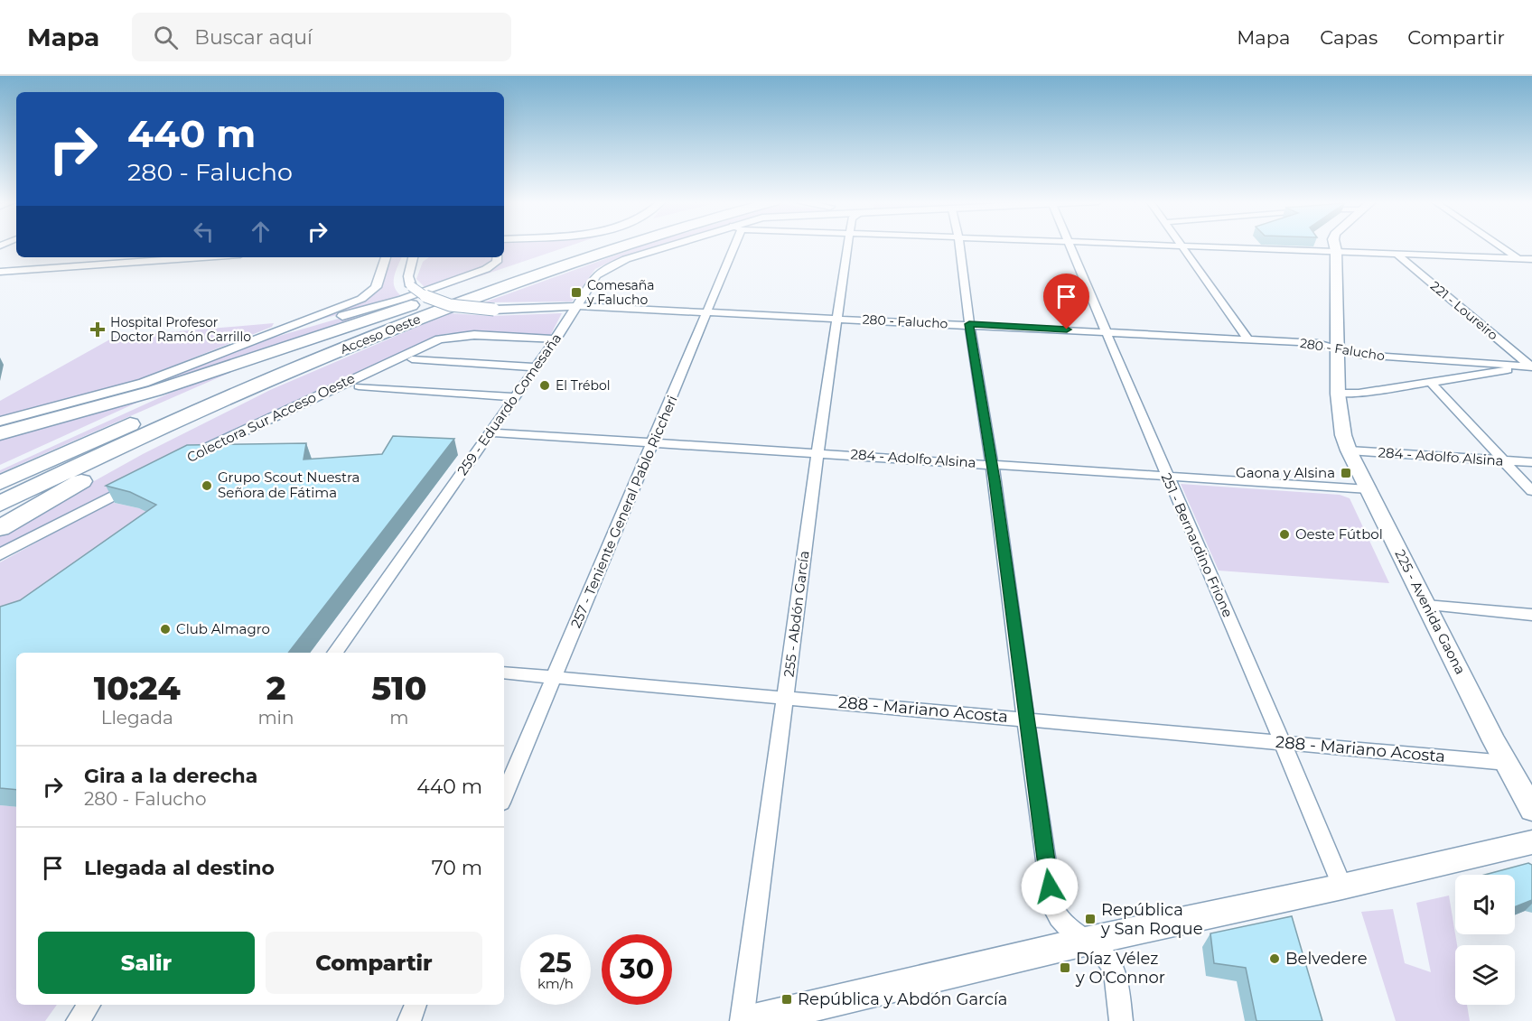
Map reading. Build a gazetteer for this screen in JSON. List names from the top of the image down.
{
  "streets": {
    "highway": ["Acceso Oeste"],
    "main road": ["225 - Avenida Gaona"],
    "street": [
      "221 - Loureiro",
      "280 - Falucho",
      "259 - Eduardo Comesaña",
      "Colectora Sur Acceso Oeste",
      "284 - Adolfo Alsina",
      "257 - Teniente General Pablo Riccheri",
      "251 - Bernardino Frione",
      "255 - Abdón García",
      "288 - Mariano Acosta"
    ]
  },
  "crossings": [
    ["221 - Loureiro", "280 - Falucho"],
    ["280 - Falucho", "259 - Eduardo Comesaña"],
    ["280 - Falucho", "257 - Teniente General Pablo Riccheri"],
    ["280 - Falucho", "251 - Bernardino Frione"],
    ["280 - Falucho", "225 - Avenida Gaona"],
    ["280 - Falucho", "255 - Abdón García"],
    ["259 - Eduardo Comesaña", "Colectora Sur Acceso Oeste"],
    ["259 - Eduardo Comesaña", "284 - Adolfo Alsina"],
    ["284 - Adolfo Alsina", "257 - Teniente General Pablo Riccheri"],
    ["284 - Adolfo Alsina", "251 - Bernardino Frione"],
    ["284 - Adolfo Alsina", "225 - Avenida Gaona"],
    ["284 - Adolfo Alsina", "255 - Abdón García"],
    ["257 - Teniente General Pablo Riccheri", "288 - Mariano Acosta"],
    ["251 - Bernardino Frione", "288 - Mariano Acosta"],
    ["225 - Avenida Gaona", "288 - Mariano Acosta"],
    ["255 - Abdón García", "288 - Mariano Acosta"]
  ],
  "places": {
    "transit": [
      "Comesaña y Falucho",
      "Gaona y Alsina",
      "República y San Roque",
      "Díaz Vélez y O'Connor",
      "República y Abdón García"
    ],
    "health": ["Hospital Profesor Doctor Ramón Carrillo"],
    "other": [
      "El Trébol",
      "Grupo Scout Nuestra Señora de Fátima",
      "Oeste Fútbol",
      "Club Almagro",
      "Belvedere"
    ]
  },
  "page": {
    "header": "Mapa",
    "search": "Buscar aquí",
    "nav": ["Mapa", "Capas", "Compartir"],
    "turn": ["440 m", "280 - Falucho"],
    "eta": [
      "10:24",
      "Llegada",
      "2",
      "min",
      "510",
      "m"
    ],
    "list": [
      {
        "name": "Gira a la derecha",
        "note": "280 - Falucho",
        "value": "440 m"
      },
      {
        "name": "Llegada al destino",
        "value": "70 m"
      }
    ],
    "buttons": ["Salir", "Compartir"],
    "speed": "25 km/h",
    "limit": "30"
  }
}
